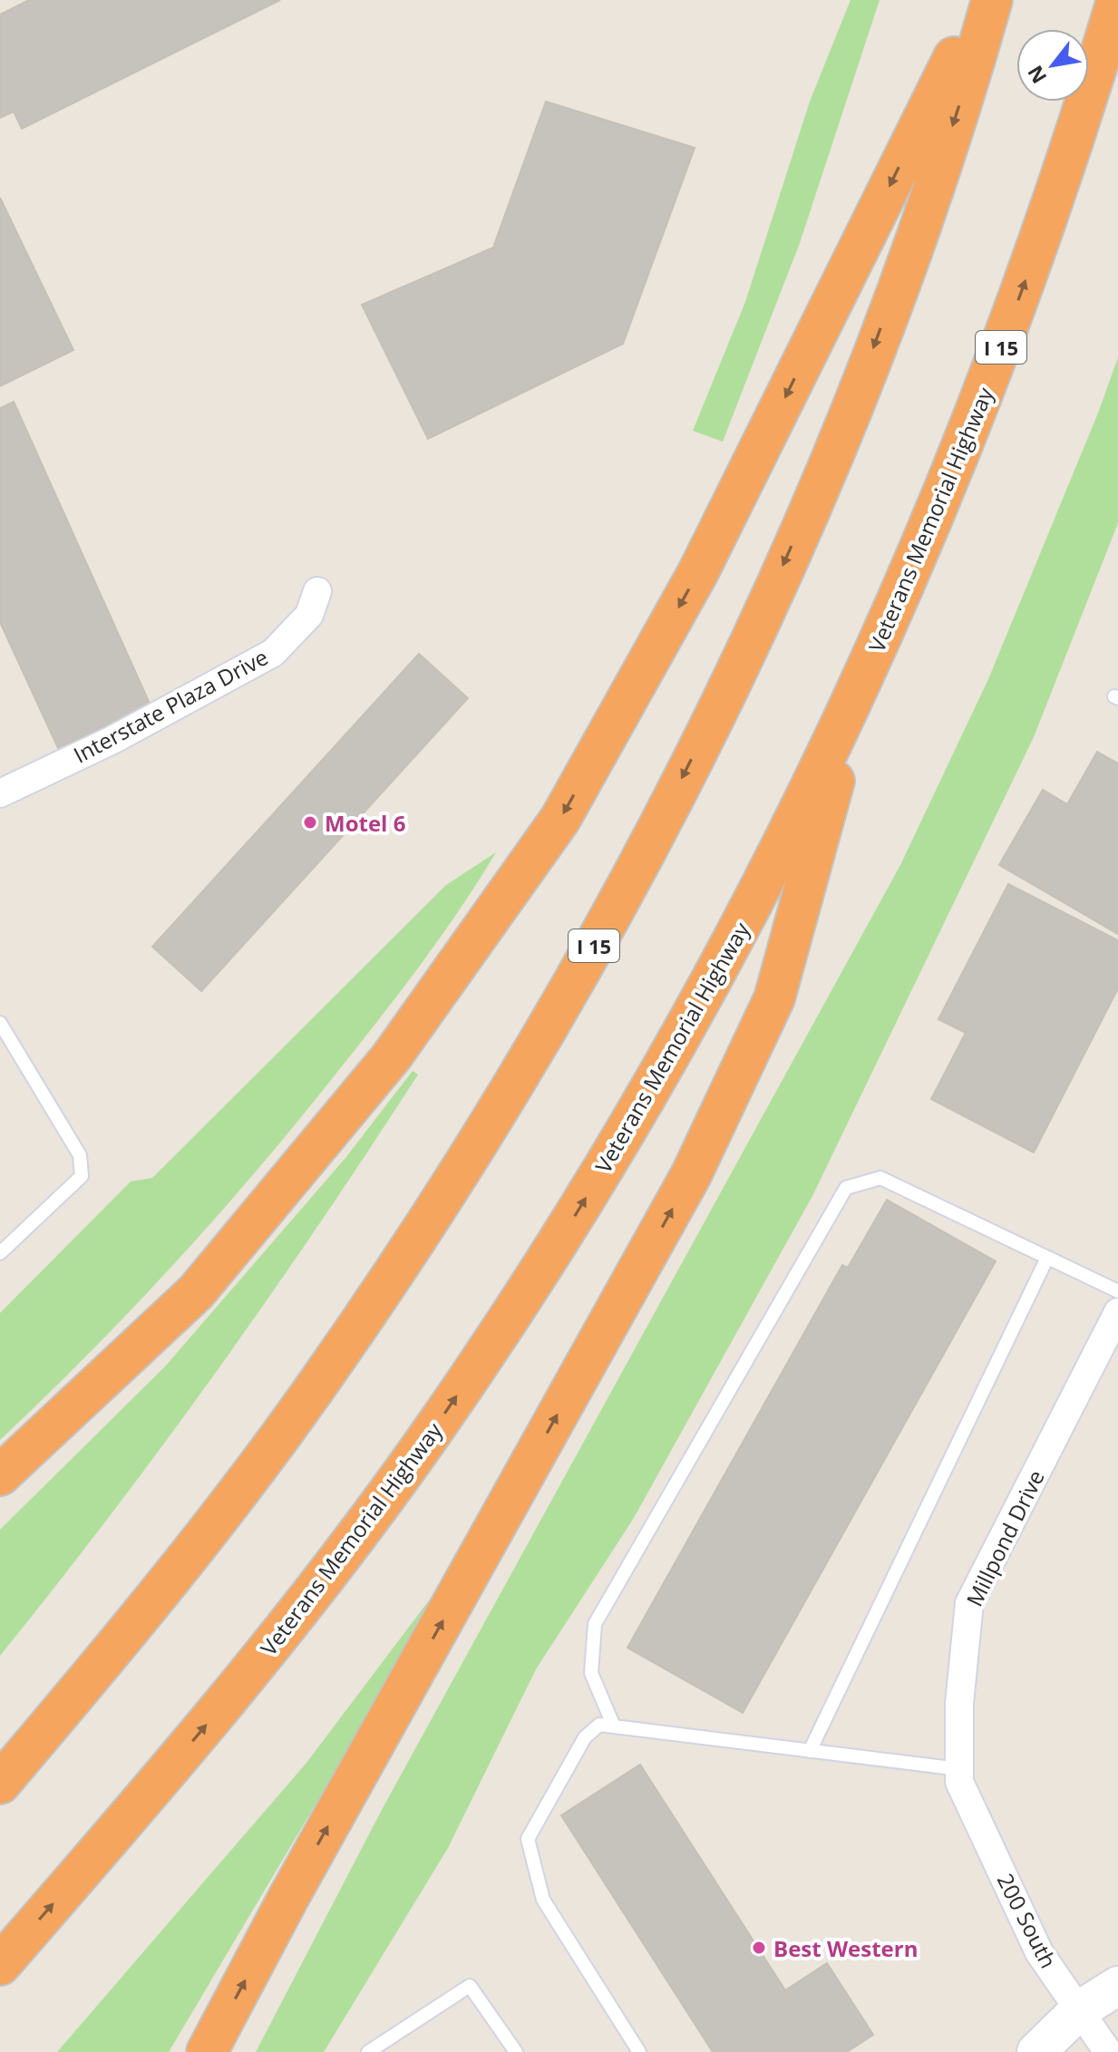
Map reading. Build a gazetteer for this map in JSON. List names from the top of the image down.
{
  "streets": {
    "highway": ["I 15", "Veterans Memorial Highway"],
    "street": ["Interstate Plaza Drive", "Millpond Drive", "200 South"]
  },
  "crossings": [
    ["Millpond Drive", "200 South"]
  ],
  "places": ["Motel 6", "Best Western"],
  "north": "bottom left"
}
